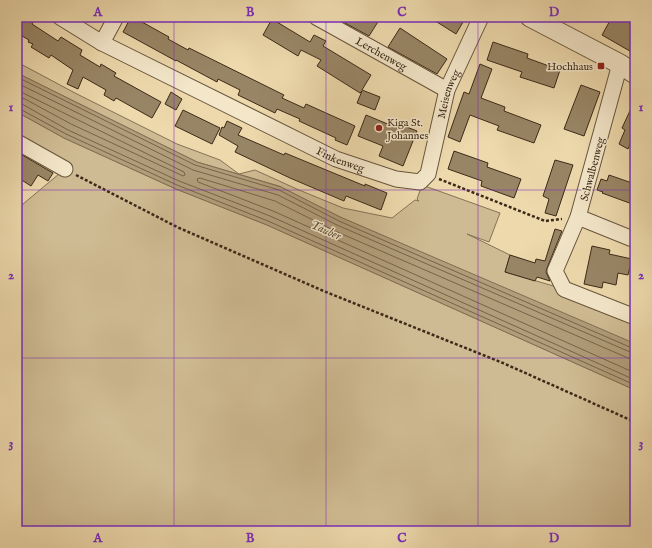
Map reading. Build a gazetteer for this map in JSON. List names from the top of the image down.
{
  "streets": {
    "street": [
      "Lerchenweg",
      "Meisenweg",
      "Finkenweg",
      "Schwalbenweg"
    ]
  },
  "crossings": [
    ["Lerchenweg", "Meisenweg"],
    ["Meisenweg", "Finkenweg"]
  ],
  "water": ["Tauber"],
  "places": {
    "transit": ["Hochhaus"],
    "other": ["Kiga St. Johannes"]
  },
  "grid": {
    "columns": [
      "A",
      "B",
      "C",
      "D"
    ],
    "rows": ["1", "2", "3"]
  }
}
